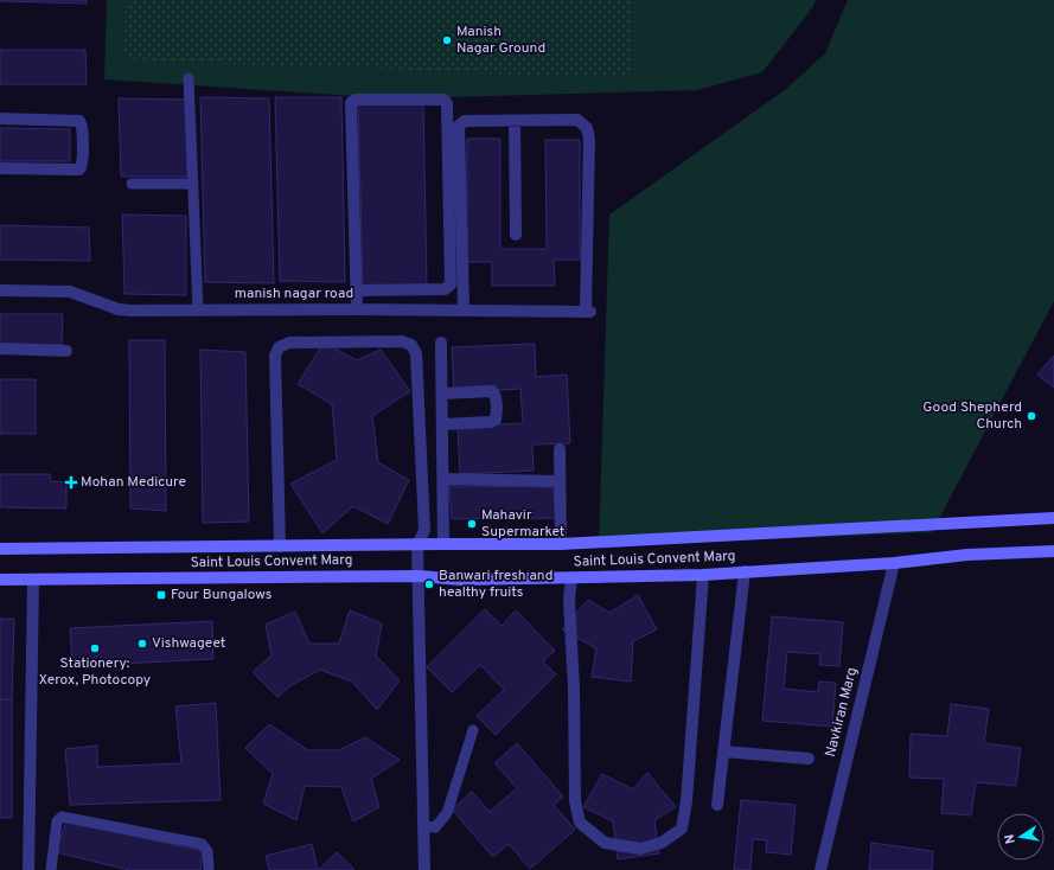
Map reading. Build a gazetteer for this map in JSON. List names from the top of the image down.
{
  "streets": {
    "main road": ["Saint Louis Convent Marg"],
    "street": ["manish nagar road", "Navkiran Marg"]
  },
  "crossings": [
    ["Saint Louis Convent Marg", "Navkiran Marg"]
  ],
  "places": {
    "other": [
      "Manish Nagar Ground",
      "Good Shepherd Church",
      "Mahavir Supermarket",
      "Banwari fresh and healthy fruits",
      "Vishwageet",
      "Stationery: Xerox, Photocopy"
    ],
    "health": ["Mohan Medicure"],
    "transit": ["Four Bungalows"]
  },
  "north": "left"
}
